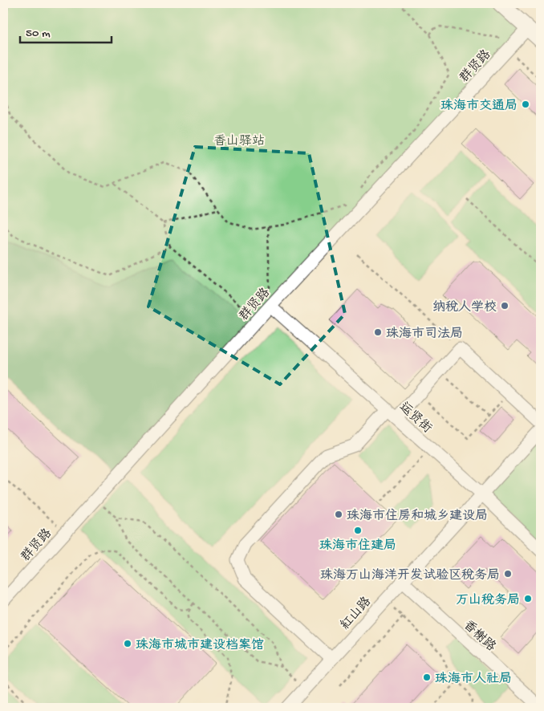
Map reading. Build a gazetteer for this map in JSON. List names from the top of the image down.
{
  "streets": {
    "street": [
      "群贤路",
      "运贤街",
      "紅山路",
      "香榭路"
    ]
  },
  "crossings": [
    ["群贤路", "运贤街"],
    ["运贤街", "紅山路"],
    ["紅山路", "香榭路"]
  ],
  "parks": ["香山驿站"],
  "places": [
    "珠海市交通局",
    "纳税人学校",
    "珠海市司法局",
    "珠海市住房和城乡建设局",
    "珠海市住建局",
    "珠海万山海洋开发试验区税务局",
    "万山税务局",
    "珠海市城市建设档案馆",
    "珠海市人社局"
  ],
  "scale_bar": "50 m"
}
